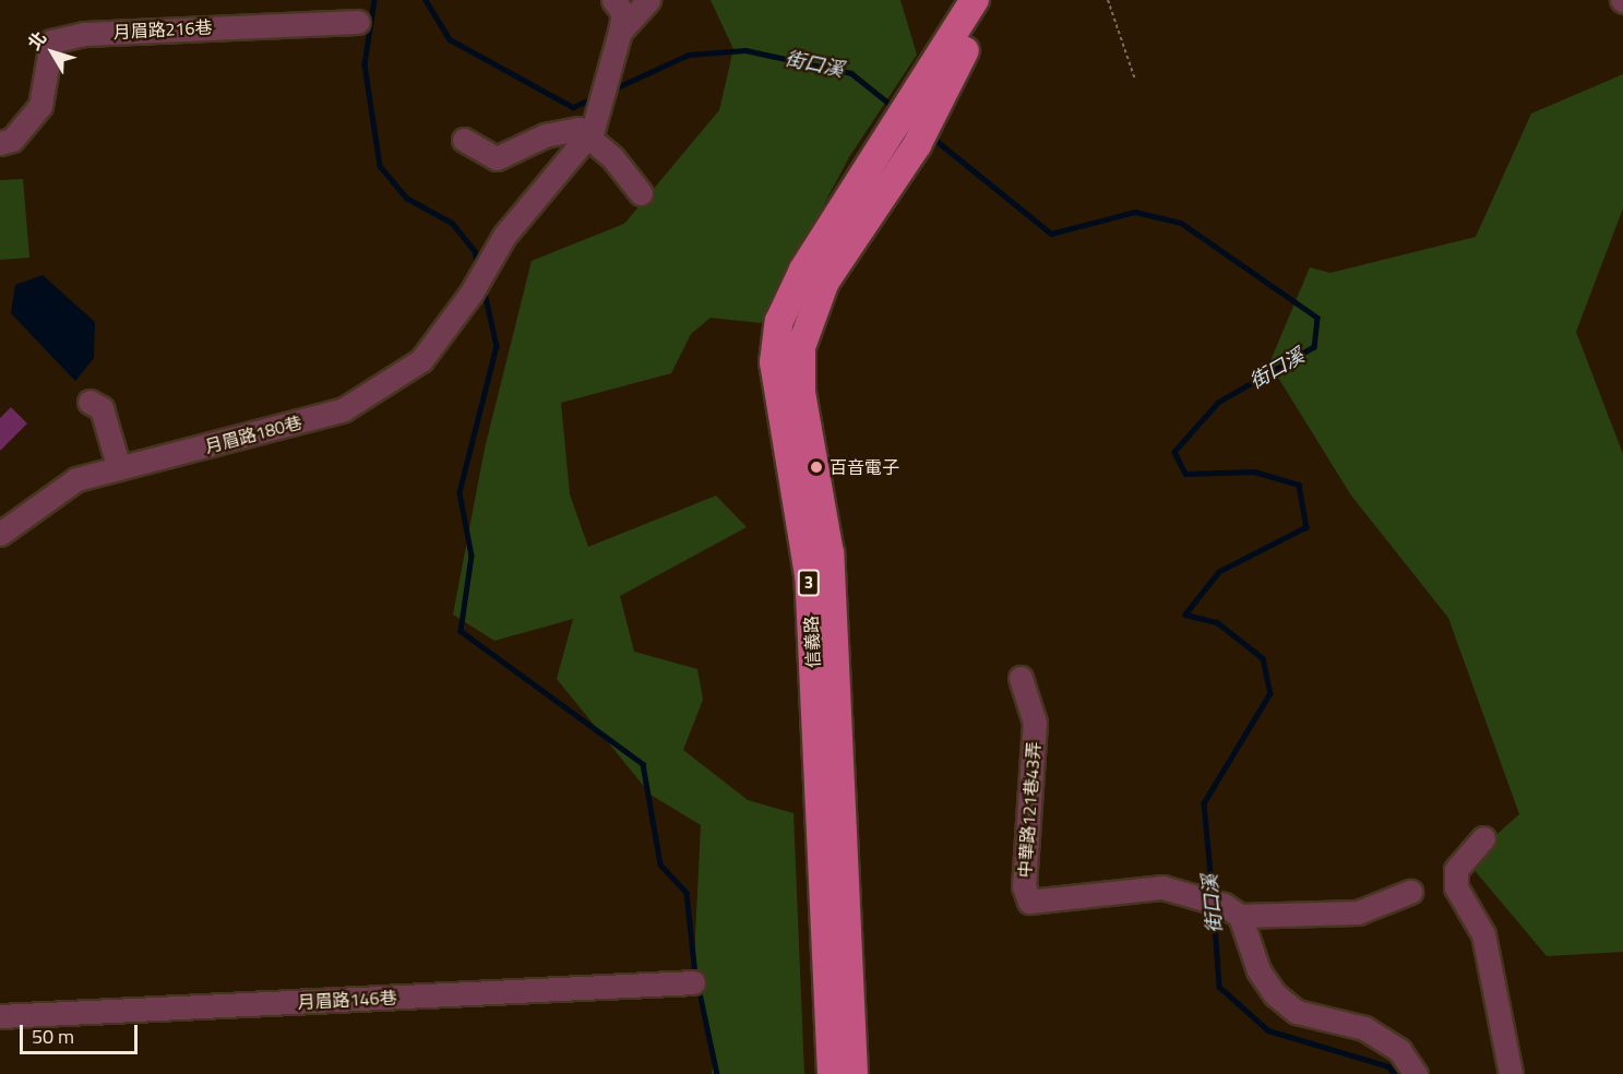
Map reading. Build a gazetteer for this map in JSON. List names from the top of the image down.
{
  "streets": {
    "main road": ["3", "信義路"],
    "lane": [
      "月眉路216巷",
      "月眉路180巷",
      "中華路121巷43弄",
      "月眉路146巷"
    ]
  },
  "crossings": [
    ["3", "信義路"]
  ],
  "water": ["街口溪"],
  "places": ["百音電子"],
  "scale_bar": "50 m",
  "north": "top left"
}
